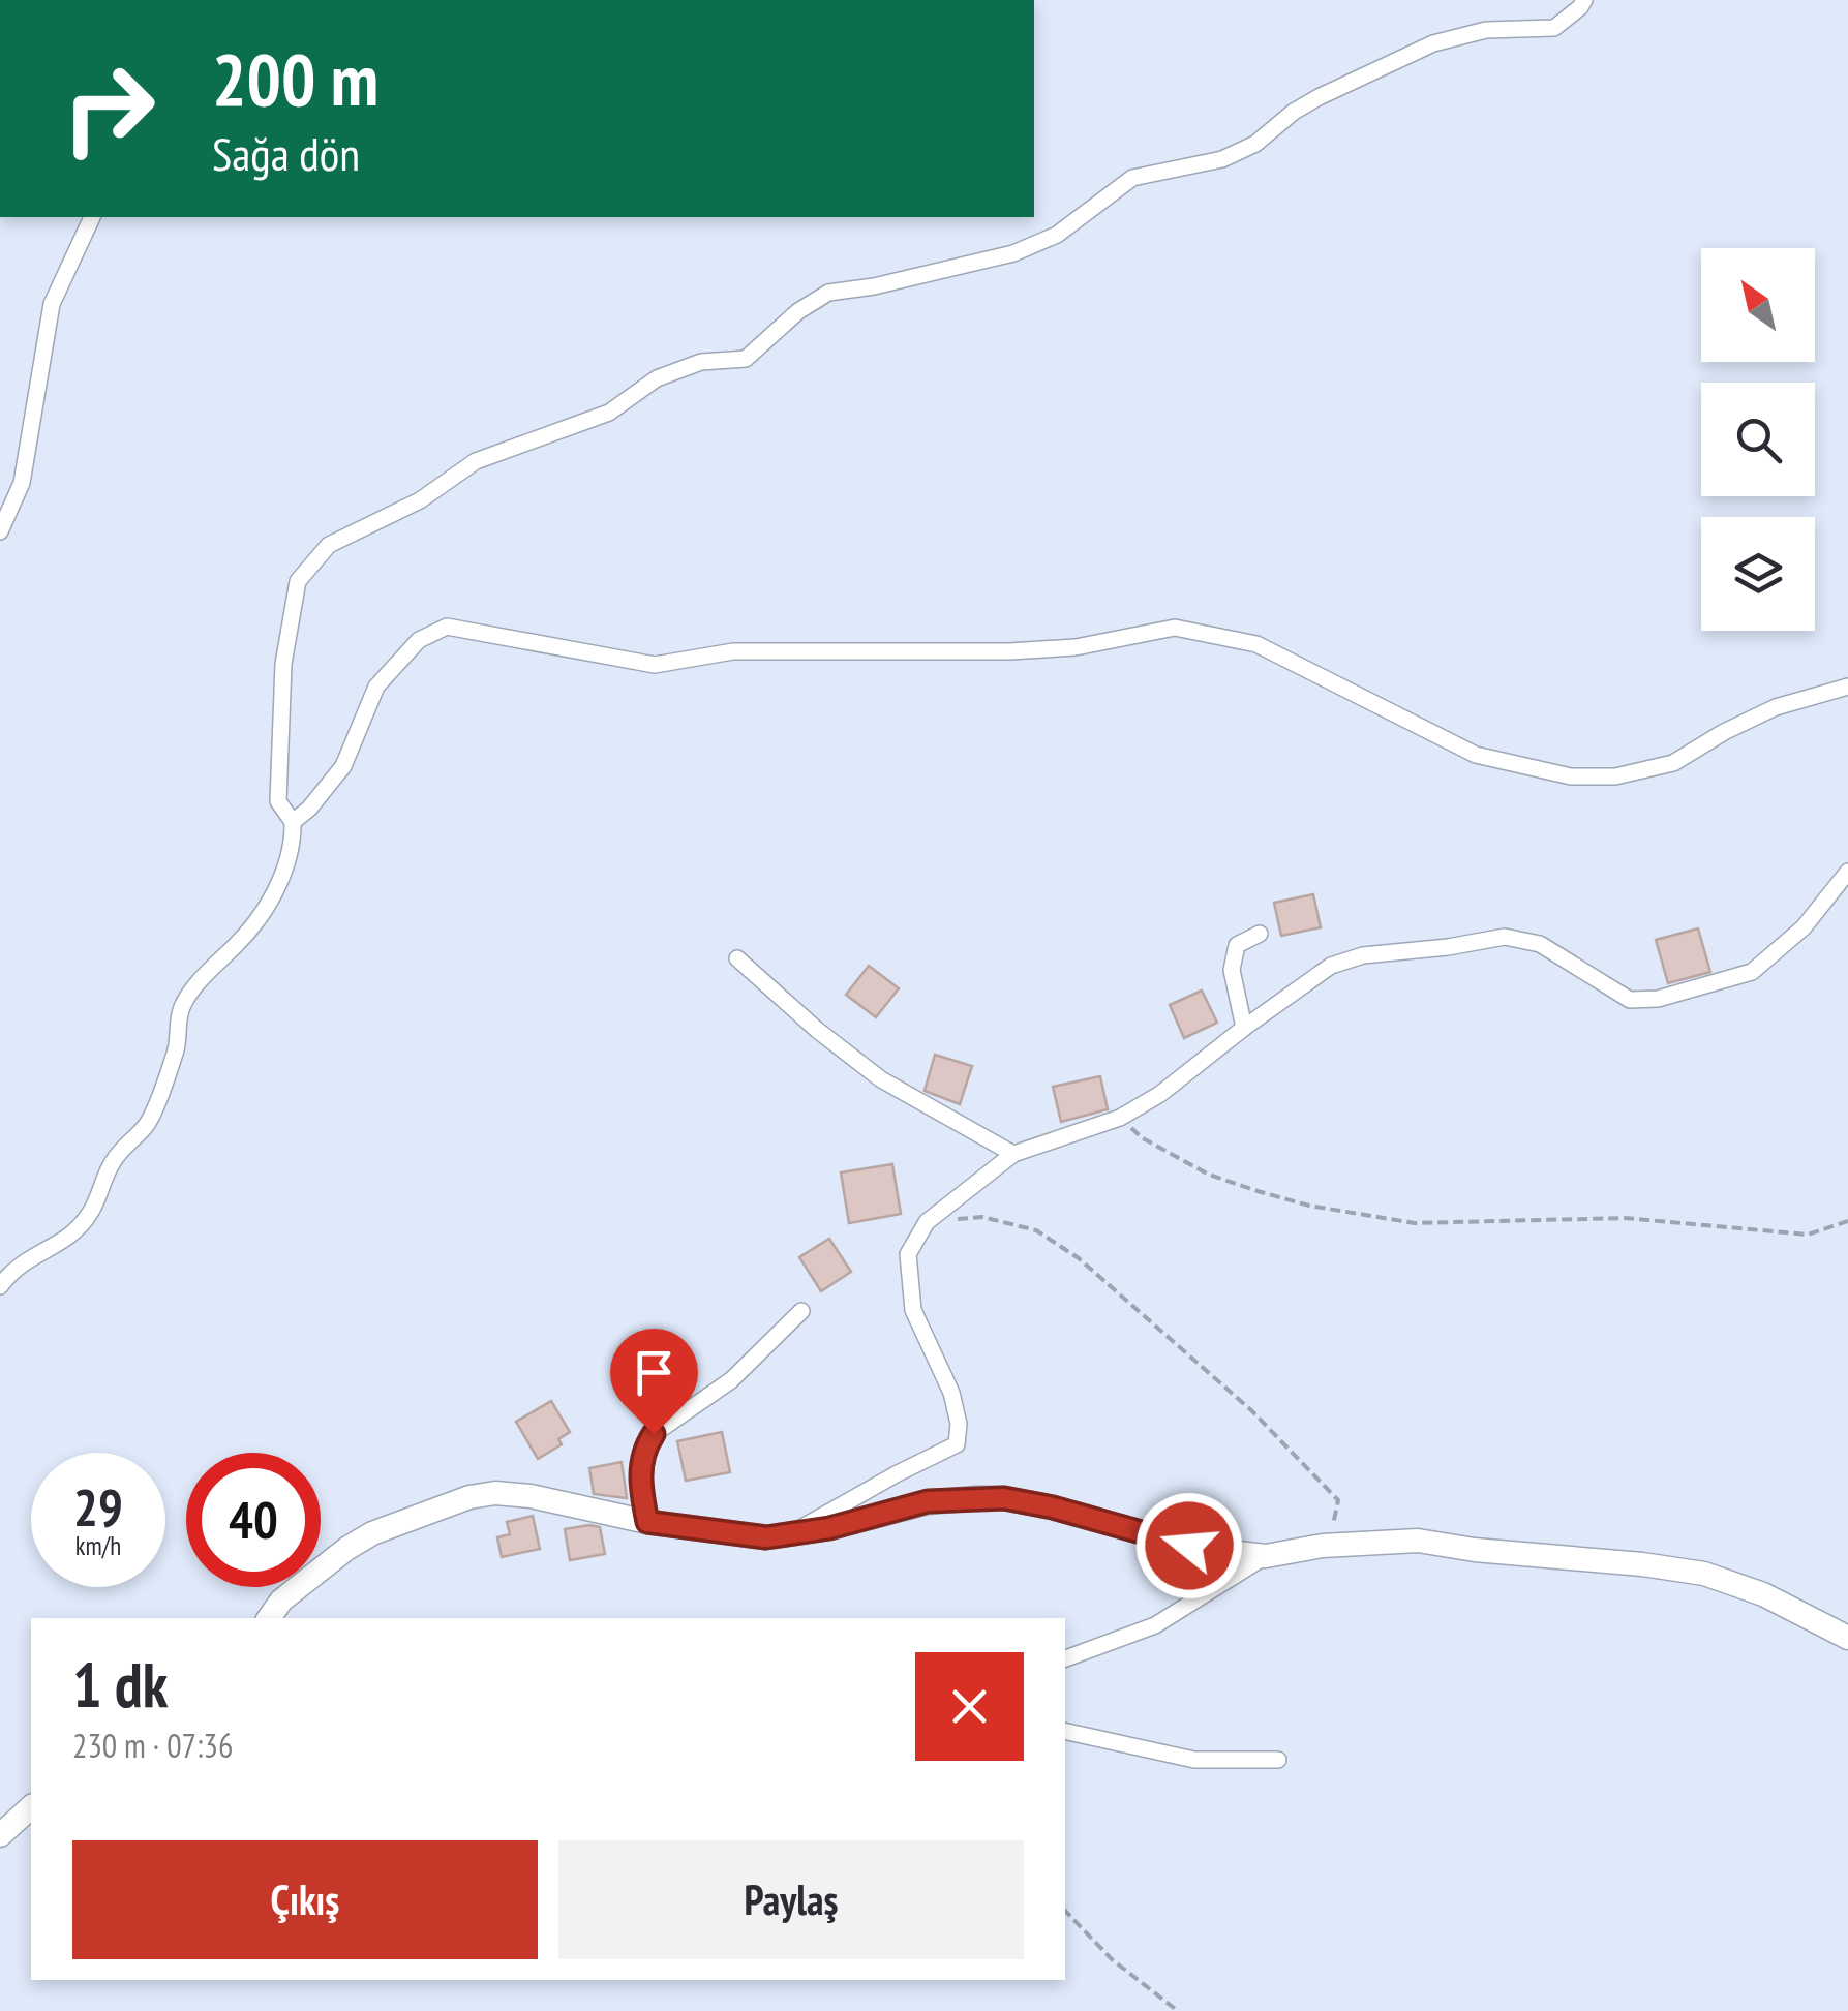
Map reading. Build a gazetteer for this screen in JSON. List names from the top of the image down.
{
  "north": "top left",
  "page": {
    "turn": ["200 m", "Sağa dön"],
    "speed": "29 km/h",
    "limit": "40",
    "heading": ["1 dk", "230 m · 07:36"],
    "buttons": ["Çıkış", "Paylaş"]
  }
}
